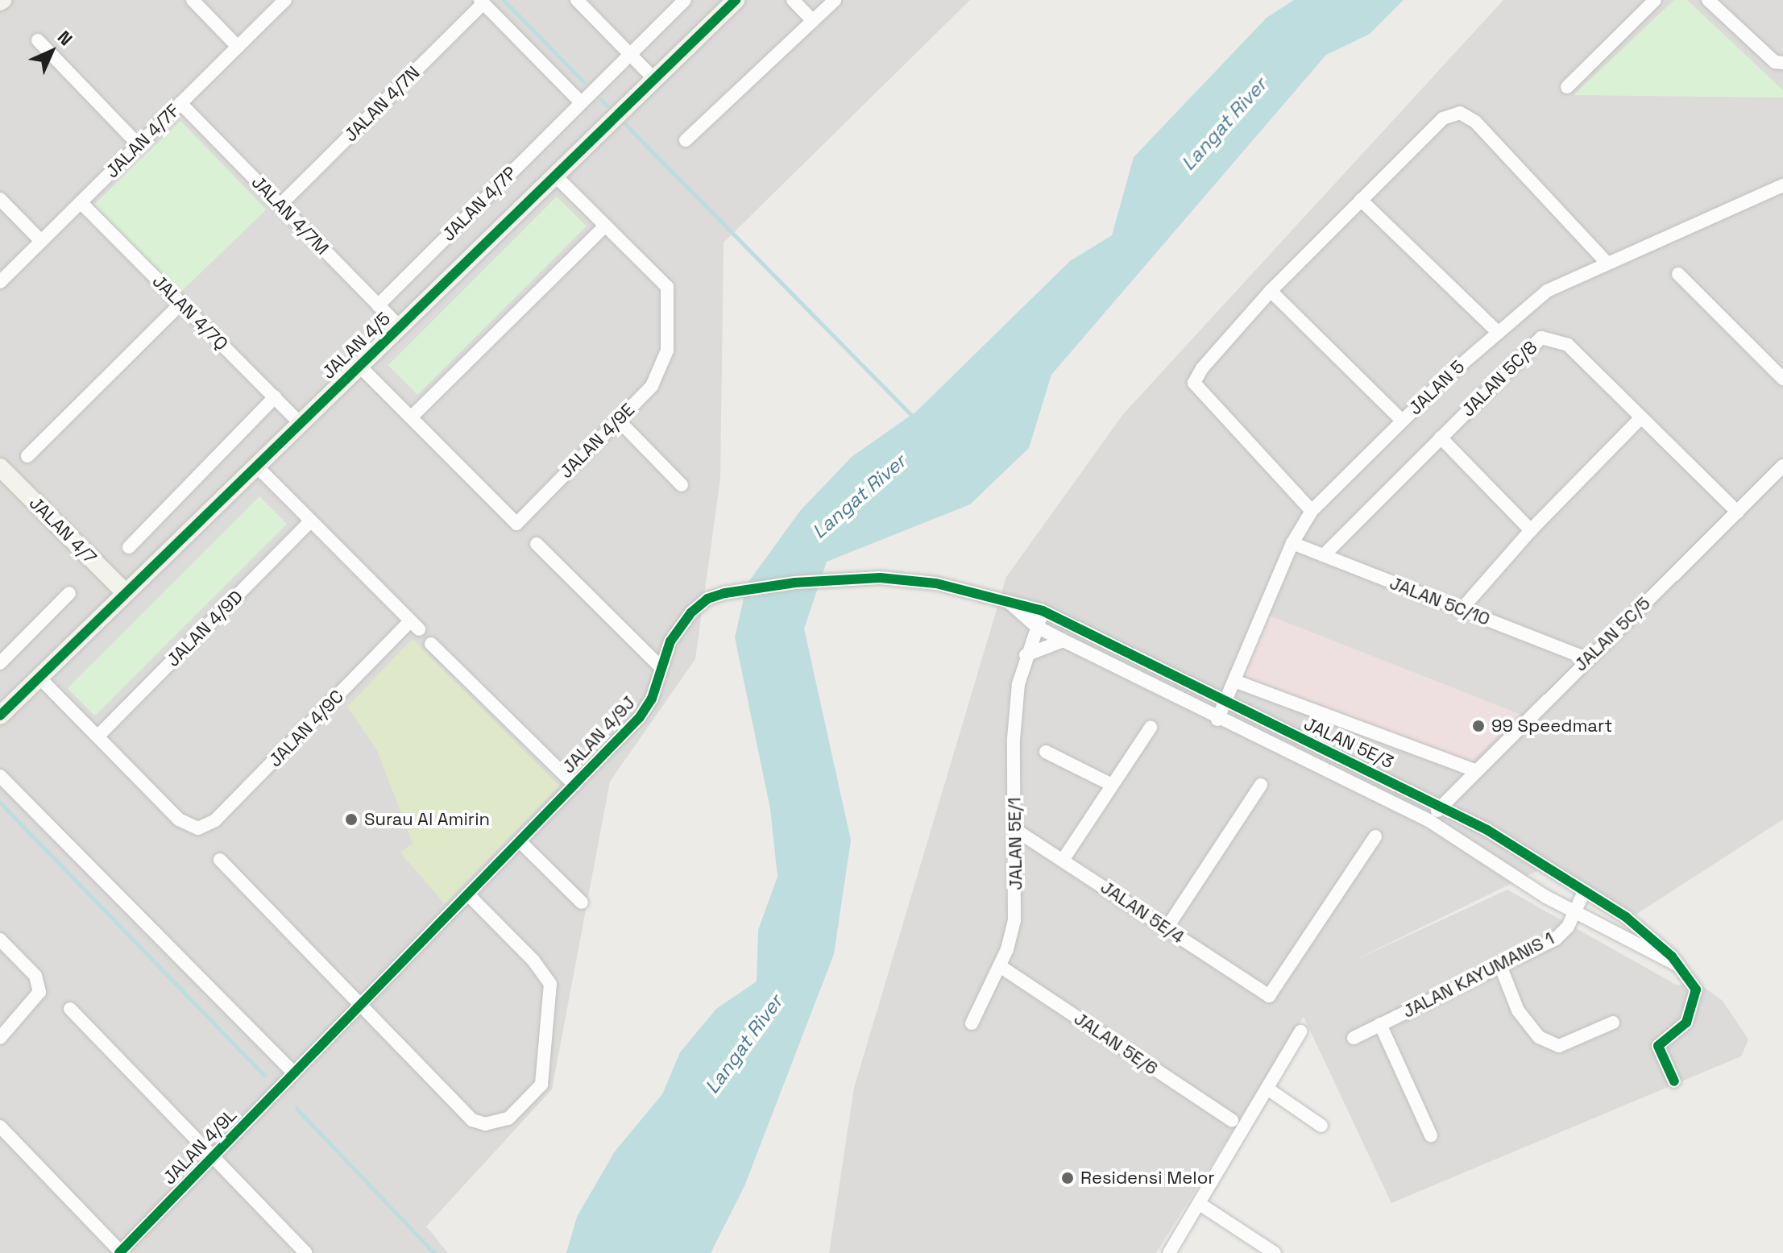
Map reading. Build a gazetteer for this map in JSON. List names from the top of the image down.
{
  "streets": {
    "street": [
      "JALAN 4/7N",
      "JALAN 4/7F",
      "JALAN 4/7P",
      "JALAN 4/7M",
      "JALAN 4/7Q",
      "JALAN 4/5",
      "JALAN 5C/8",
      "JALAN 5",
      "JALAN 4/9E",
      "JALAN 4/7",
      "JALAN 5C/10",
      "JALAN 4/9D",
      "JALAN 5C/5",
      "JALAN 4/9C",
      "JALAN 4/9J",
      "JALAN 5E/3",
      "JALAN 5E/1",
      "JALAN 5E/4",
      "JALAN KAYUMANIS 1",
      "JALAN 5E/6",
      "JALAN 4/9L"
    ]
  },
  "crossings": [
    ["JALAN 4/7N", "JALAN 4/7M"],
    ["JALAN 4/7F", "JALAN 4/7M"],
    ["JALAN 4/7F", "JALAN 4/7Q"],
    ["JALAN 4/7P", "JALAN 4/7M"],
    ["JALAN 4/7M", "JALAN 4/5"],
    ["JALAN 4/7Q", "JALAN 4/5"],
    ["JALAN 4/5", "JALAN 4/9E"],
    ["JALAN 4/5", "JALAN 4/7"],
    ["JALAN 4/5", "JALAN 4/9C"],
    ["JALAN 5C/8", "JALAN 5C/10"],
    ["JALAN 5C/8", "JALAN 5C/5"],
    ["JALAN 5", "JALAN 5C/10"],
    ["JALAN 5", "JALAN 5E/3"],
    ["JALAN 5C/10", "JALAN 5C/5"],
    ["JALAN 4/9D", "JALAN 4/9C"],
    ["JALAN 5C/5", "JALAN 5E/3"],
    ["JALAN 4/9J", "JALAN 5E/3"],
    ["JALAN 4/9J", "JALAN 4/9L"],
    ["JALAN 5E/3", "JALAN 5E/1"],
    ["JALAN 5E/3", "JALAN KAYUMANIS 1"],
    ["JALAN 5E/1", "JALAN 5E/4"],
    ["JALAN 5E/1", "JALAN 5E/6"]
  ],
  "water": ["Langat River"],
  "places": ["99 Speedmart", "Surau Al Amirin", "Residensi Melor"],
  "north": "top right"
}
